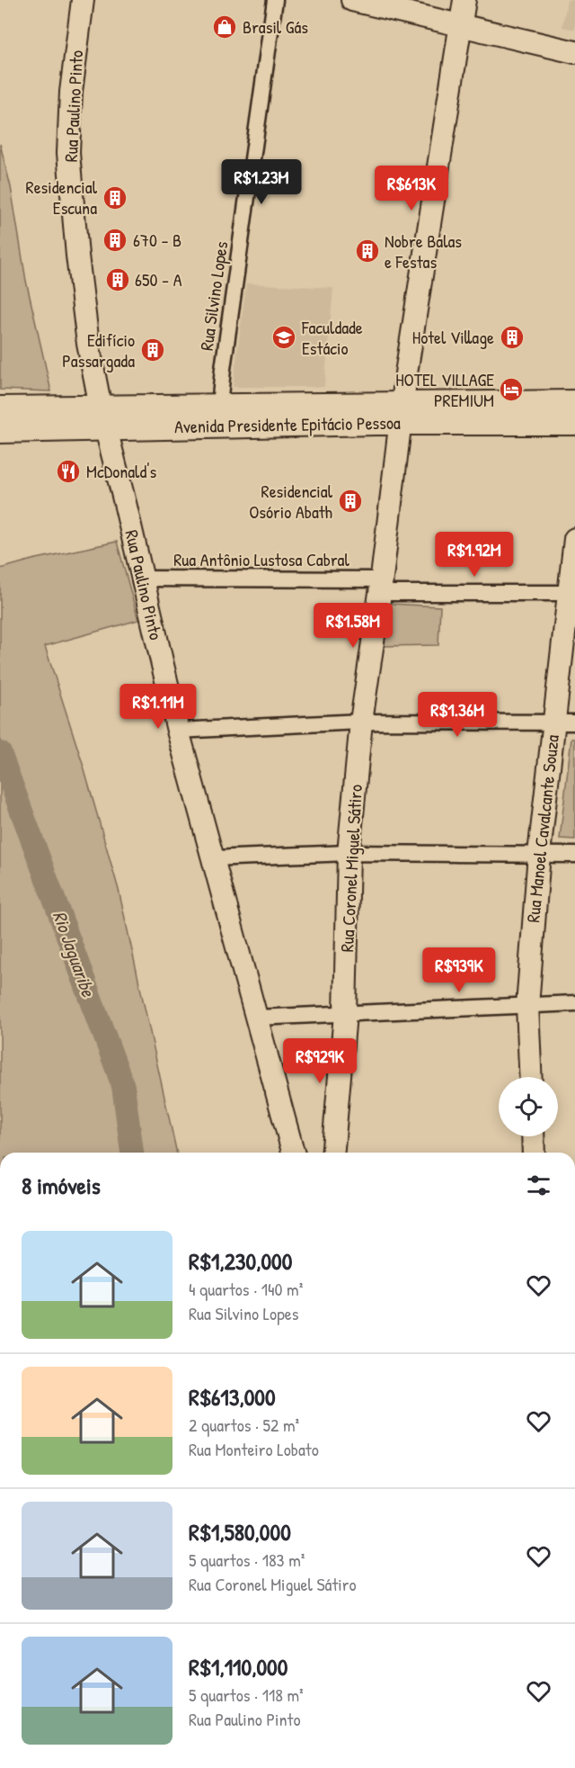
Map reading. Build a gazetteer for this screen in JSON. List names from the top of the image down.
{
  "streets": {
    "main road": ["Avenida Presidente Epitácio Pessoa"],
    "street": [
      "Rua Paulino Pinto",
      "Rua Silvino Lopes",
      "Rua Antônio Lustosa Cabral",
      "Rua Manoel Cavalcante Souza",
      "Rua Coronel Miguel Sátiro"
    ]
  },
  "crossings": [
    ["Rua Paulino Pinto", "Avenida Presidente Epitácio Pessoa"],
    ["Rua Paulino Pinto", "Rua Antônio Lustosa Cabral"],
    ["Rua Silvino Lopes", "Avenida Presidente Epitácio Pessoa"],
    ["Avenida Presidente Epitácio Pessoa", "Rua Coronel Miguel Sátiro"],
    ["Rua Antônio Lustosa Cabral", "Rua Manoel Cavalcante Souza"],
    ["Rua Antônio Lustosa Cabral", "Rua Coronel Miguel Sátiro"]
  ],
  "water": ["Rio Jaguaribe"],
  "places": {
    "shop": ["Brasil Gás"],
    "building": [
      "Residencial Escuna",
      "670 - B",
      "Nobre Balas e Festas",
      "650 - A",
      "Hotel Village",
      "Edifício Passargada",
      "Residencial Osório Abath"
    ],
    "school or university": ["Faculdade Estácio"],
    "hotel": ["HOTEL VILLAGE PREMIUM"],
    "restaurant": ["McDonald's"]
  },
  "page": {
    "price": [
      "R$1.23M",
      "R$613K",
      "R$1.92M",
      "R$1.58M",
      "R$1.11M",
      "R$1.36M",
      "R$939K",
      "R$929K"
    ],
    "heading": "8 imóveis",
    "list": [
      {
        "name": "R$1,230,000",
        "note": "4 quartos · 140 m² · Rua Silvino Lopes"
      },
      {
        "name": "R$613,000",
        "note": "2 quartos · 52 m² · Rua Monteiro Lobato"
      },
      {
        "name": "R$1,580,000",
        "note": "5 quartos · 183 m² · Rua Coronel Miguel Sátiro"
      },
      {
        "name": "R$1,110,000",
        "note": "5 quartos · 118 m² · Rua Paulino Pinto"
      }
    ]
  }
}
